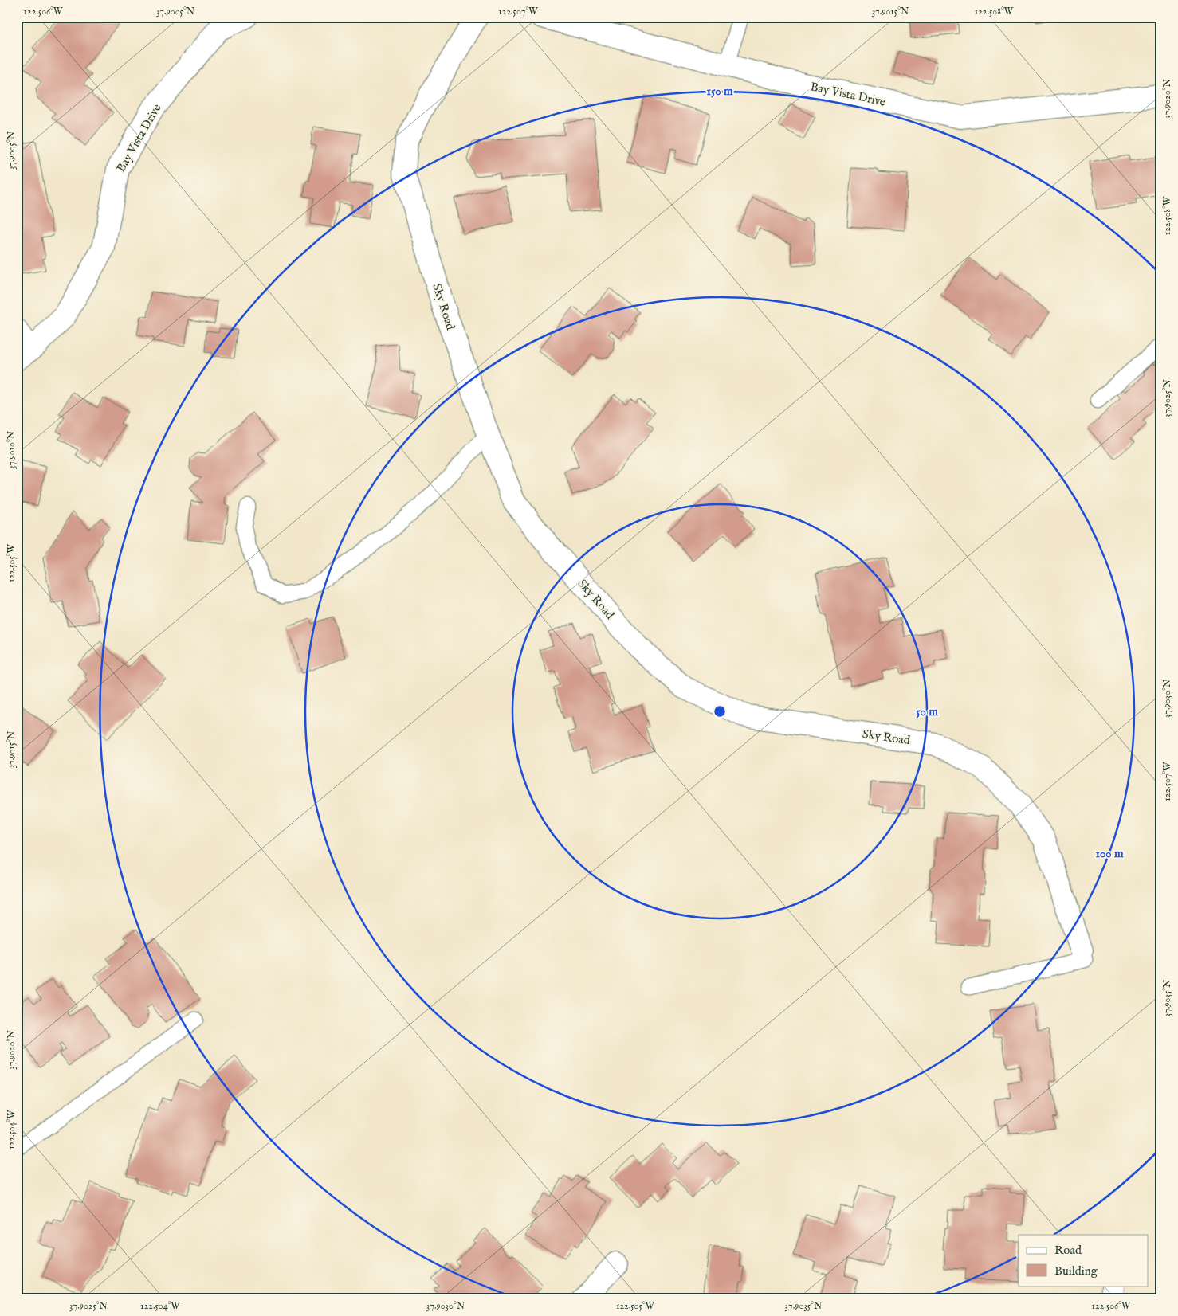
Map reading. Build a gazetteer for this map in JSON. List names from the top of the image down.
{
  "streets": {
    "street": ["Bay Vista Drive", "Sky Road"]
  },
  "legend": ["Road", "Building"],
  "coordinates": [
    "122.506°W",
    "37.9005°N",
    "122.507°W",
    "37.9015°N",
    "122.508°W",
    "37.9020°N",
    "37.9025°N",
    "37.9010°N",
    "122.505°W",
    "37.9030°N",
    "37.9035°N",
    "122.504°W"
  ],
  "rings": ["150 m", "50 m", "100 m"]
}
